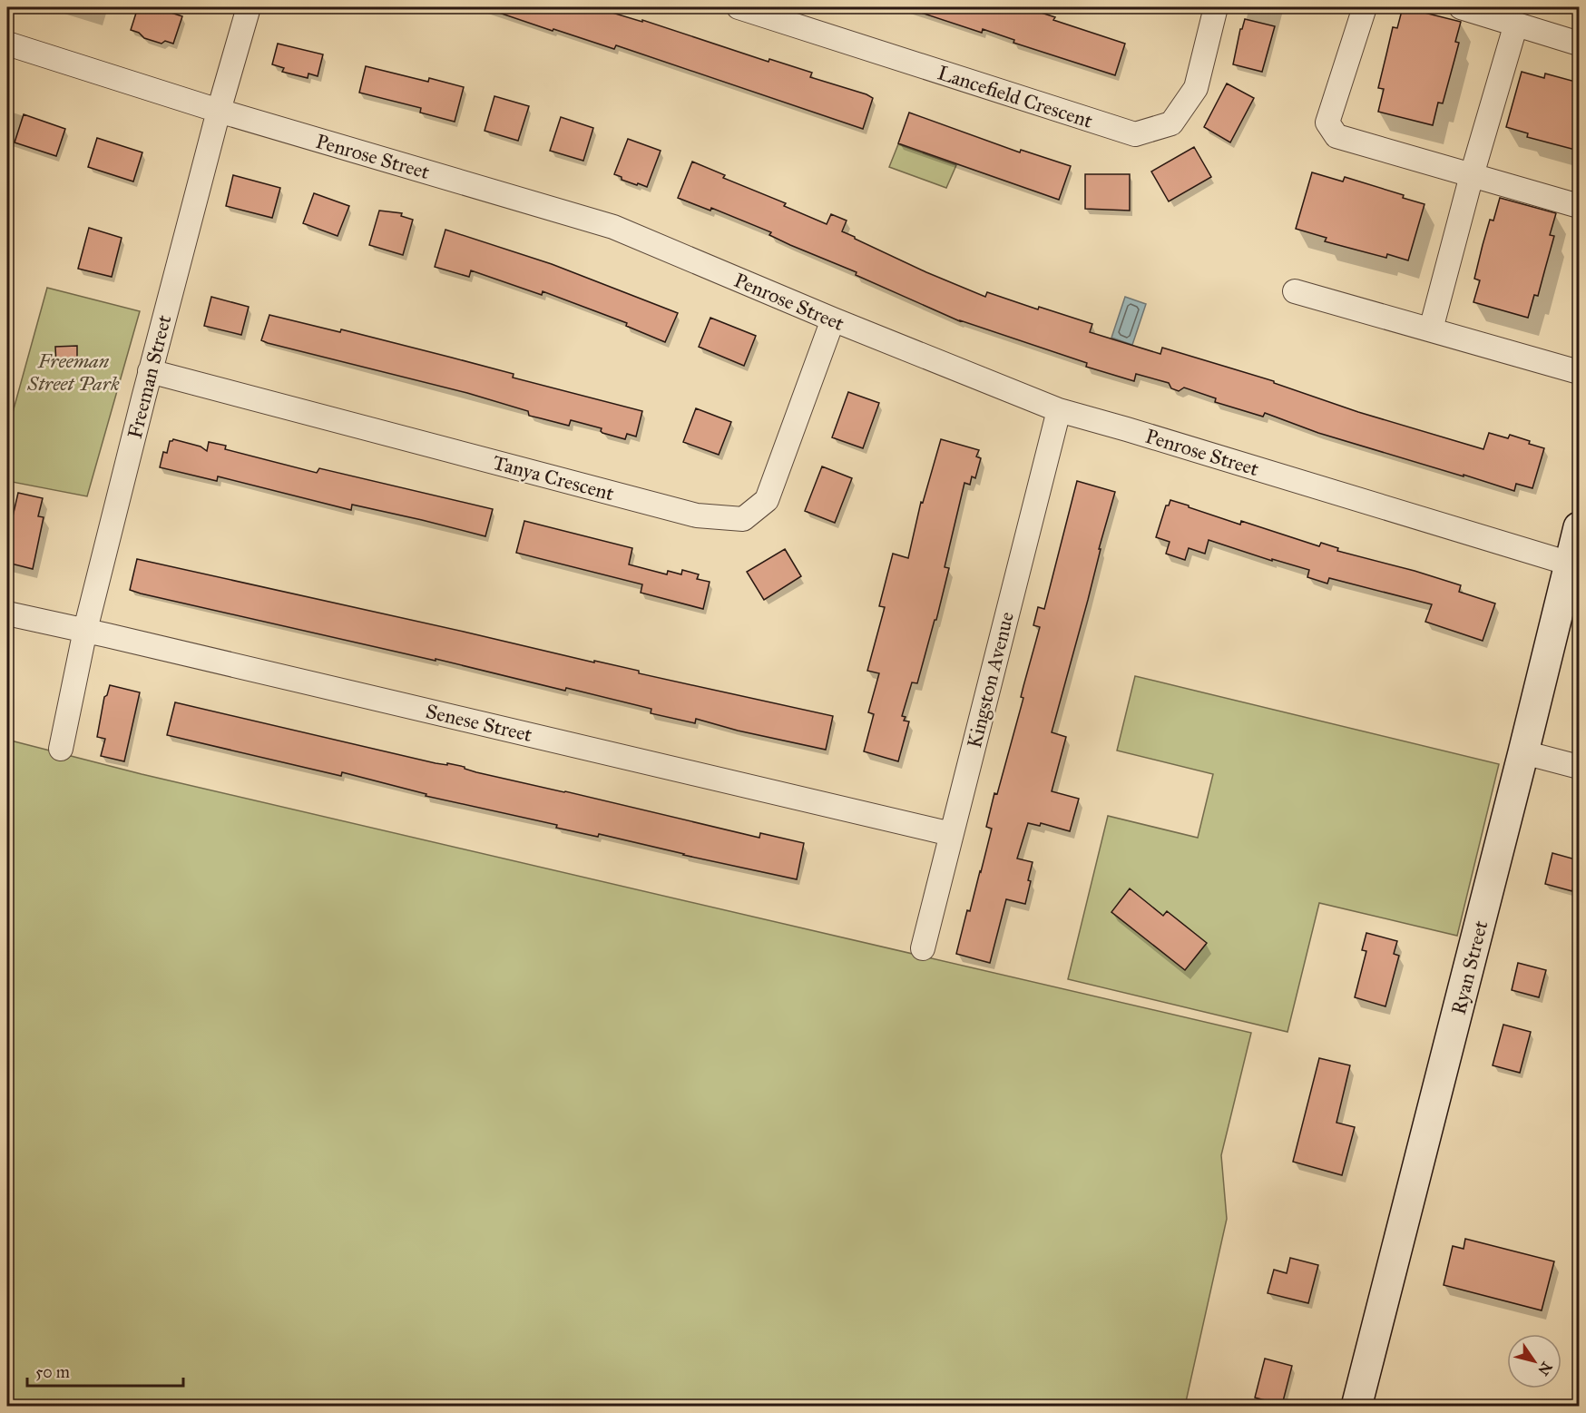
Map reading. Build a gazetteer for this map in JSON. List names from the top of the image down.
{
  "streets": {
    "street": [
      "Lancefield Crescent",
      "Penrose Street",
      "Freeman Street",
      "Tanya Crescent",
      "Kingston Avenue",
      "Senese Street",
      "Ryan Street"
    ]
  },
  "crossings": [
    ["Penrose Street", "Freeman Street"],
    ["Penrose Street", "Tanya Crescent"],
    ["Penrose Street", "Kingston Avenue"],
    ["Penrose Street", "Ryan Street"],
    ["Freeman Street", "Tanya Crescent"],
    ["Freeman Street", "Senese Street"],
    ["Kingston Avenue", "Senese Street"]
  ],
  "parks": ["Freeman Street Park"],
  "scale_bar": "50 m",
  "north": "bottom right"
}
